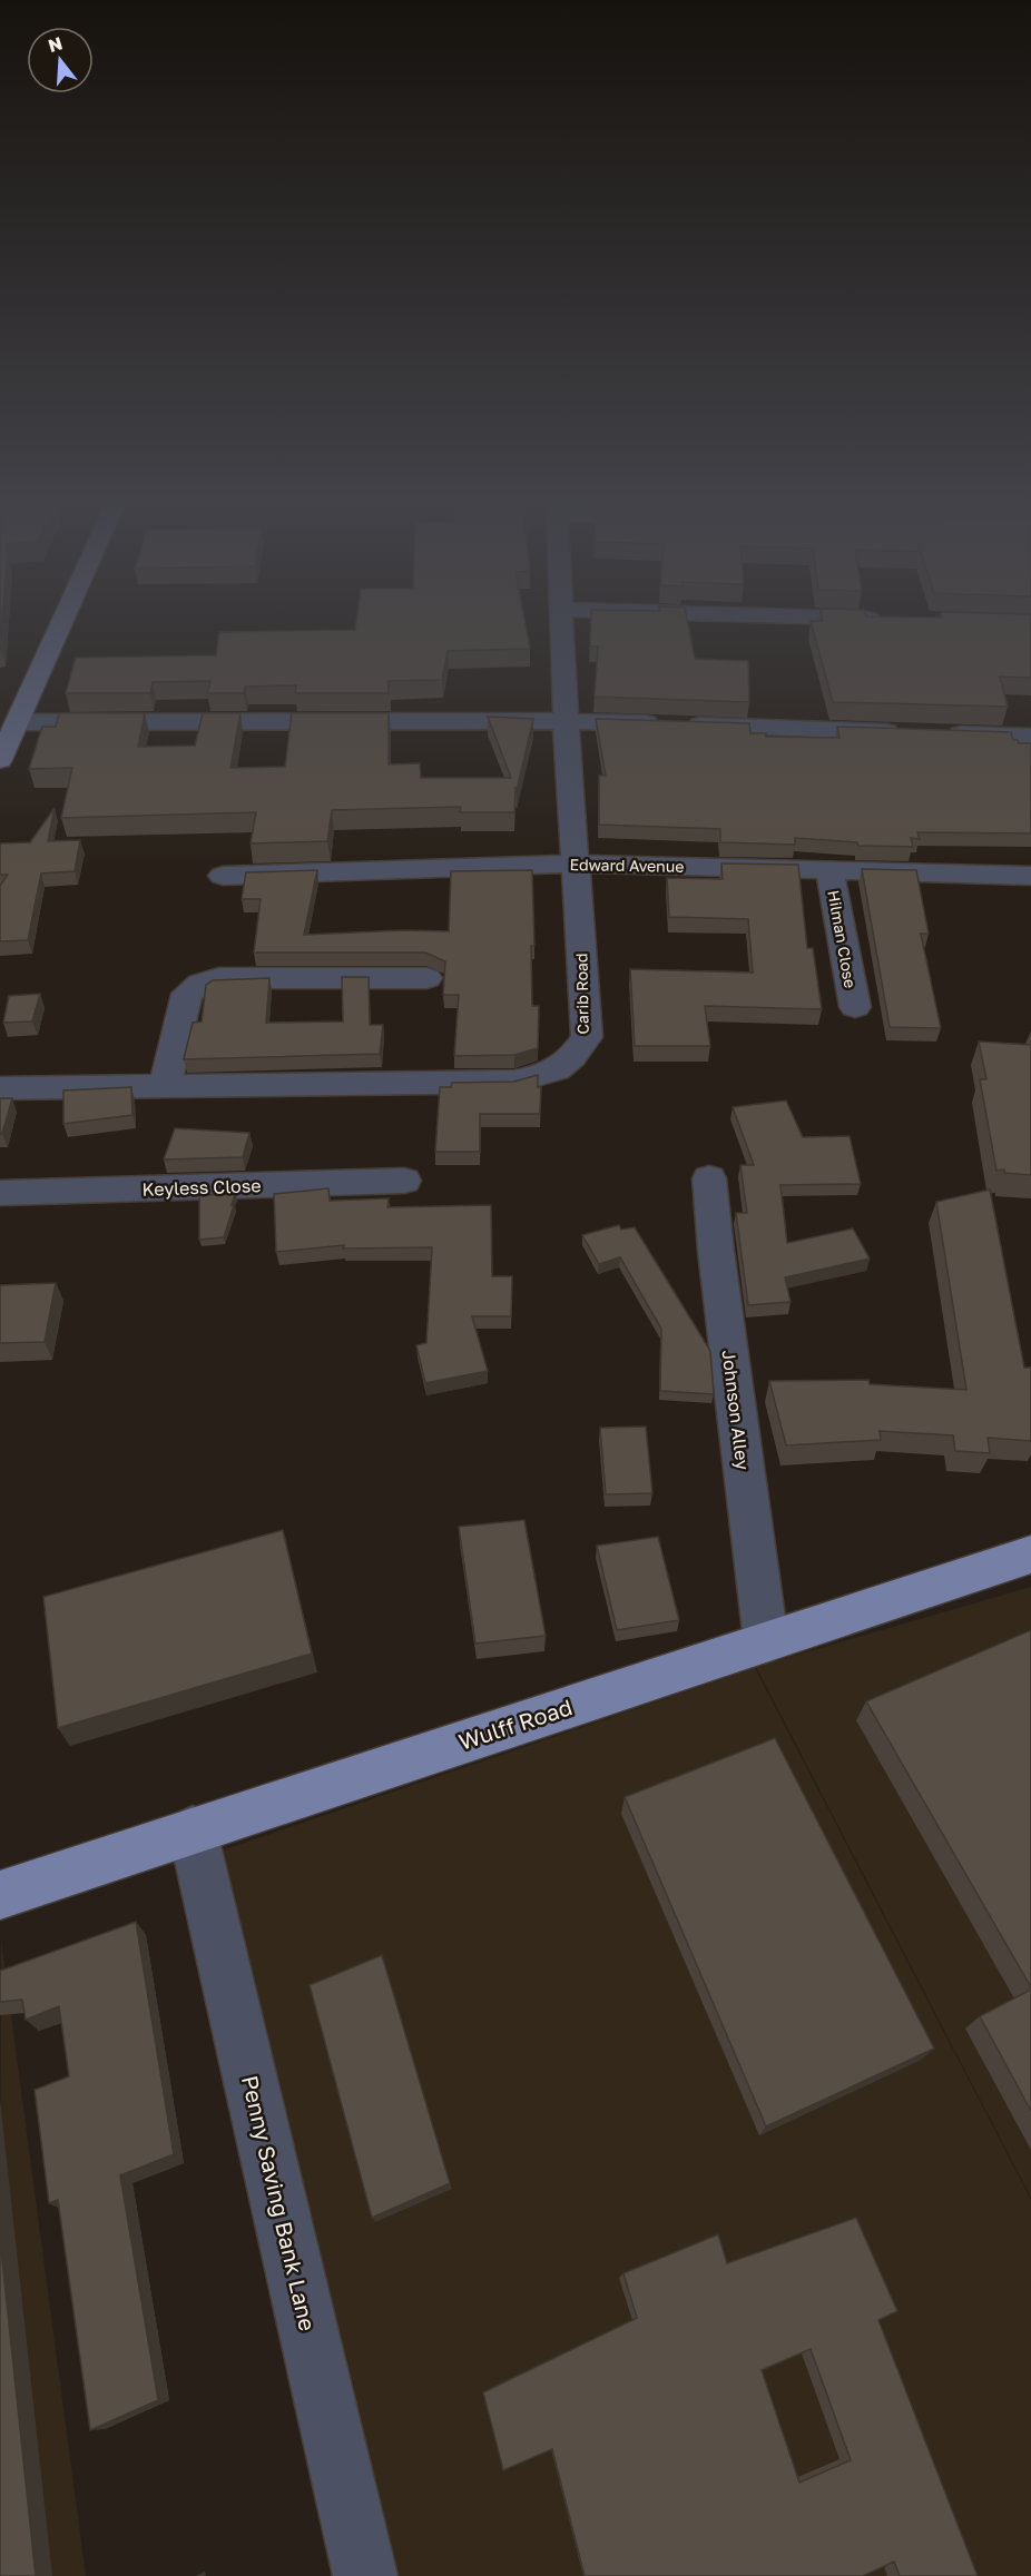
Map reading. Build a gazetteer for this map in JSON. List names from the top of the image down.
{
  "streets": {
    "main road": ["Wulff Road"],
    "street": [
      "Edward Avenue",
      "Hilman Close",
      "Carib Road",
      "Keyless Close",
      "Johnson Alley",
      "Penny Saving Bank Lane"
    ]
  },
  "crossings": [
    ["Edward Avenue", "Hilman Close"],
    ["Edward Avenue", "Carib Road"],
    ["Johnson Alley", "Wulff Road"],
    ["Wulff Road", "Penny Saving Bank Lane"]
  ],
  "north": "top"
}
